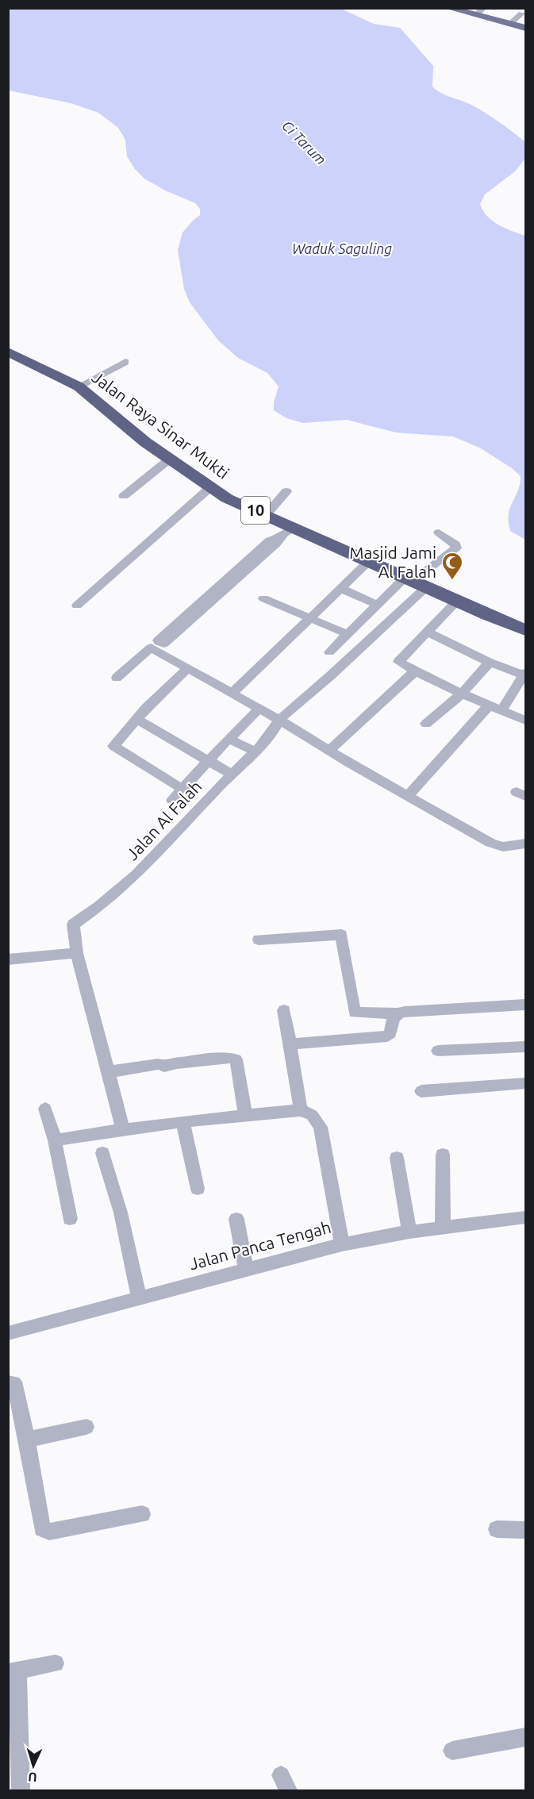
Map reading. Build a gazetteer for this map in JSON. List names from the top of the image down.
{
  "streets": {
    "highway": ["Jalan Raya Sinar Mukti", "10"],
    "street": ["Jalan Al Falah", "Jalan Panca Tengah"]
  },
  "crossings": [
    ["Jalan Raya Sinar Mukti", "Jalan Al Falah"]
  ],
  "water": ["Ci Tarum", "Waduk Saguling"],
  "places": {
    "mosque": ["Masjid Jami Al Falah"]
  },
  "north": "bottom"
}
